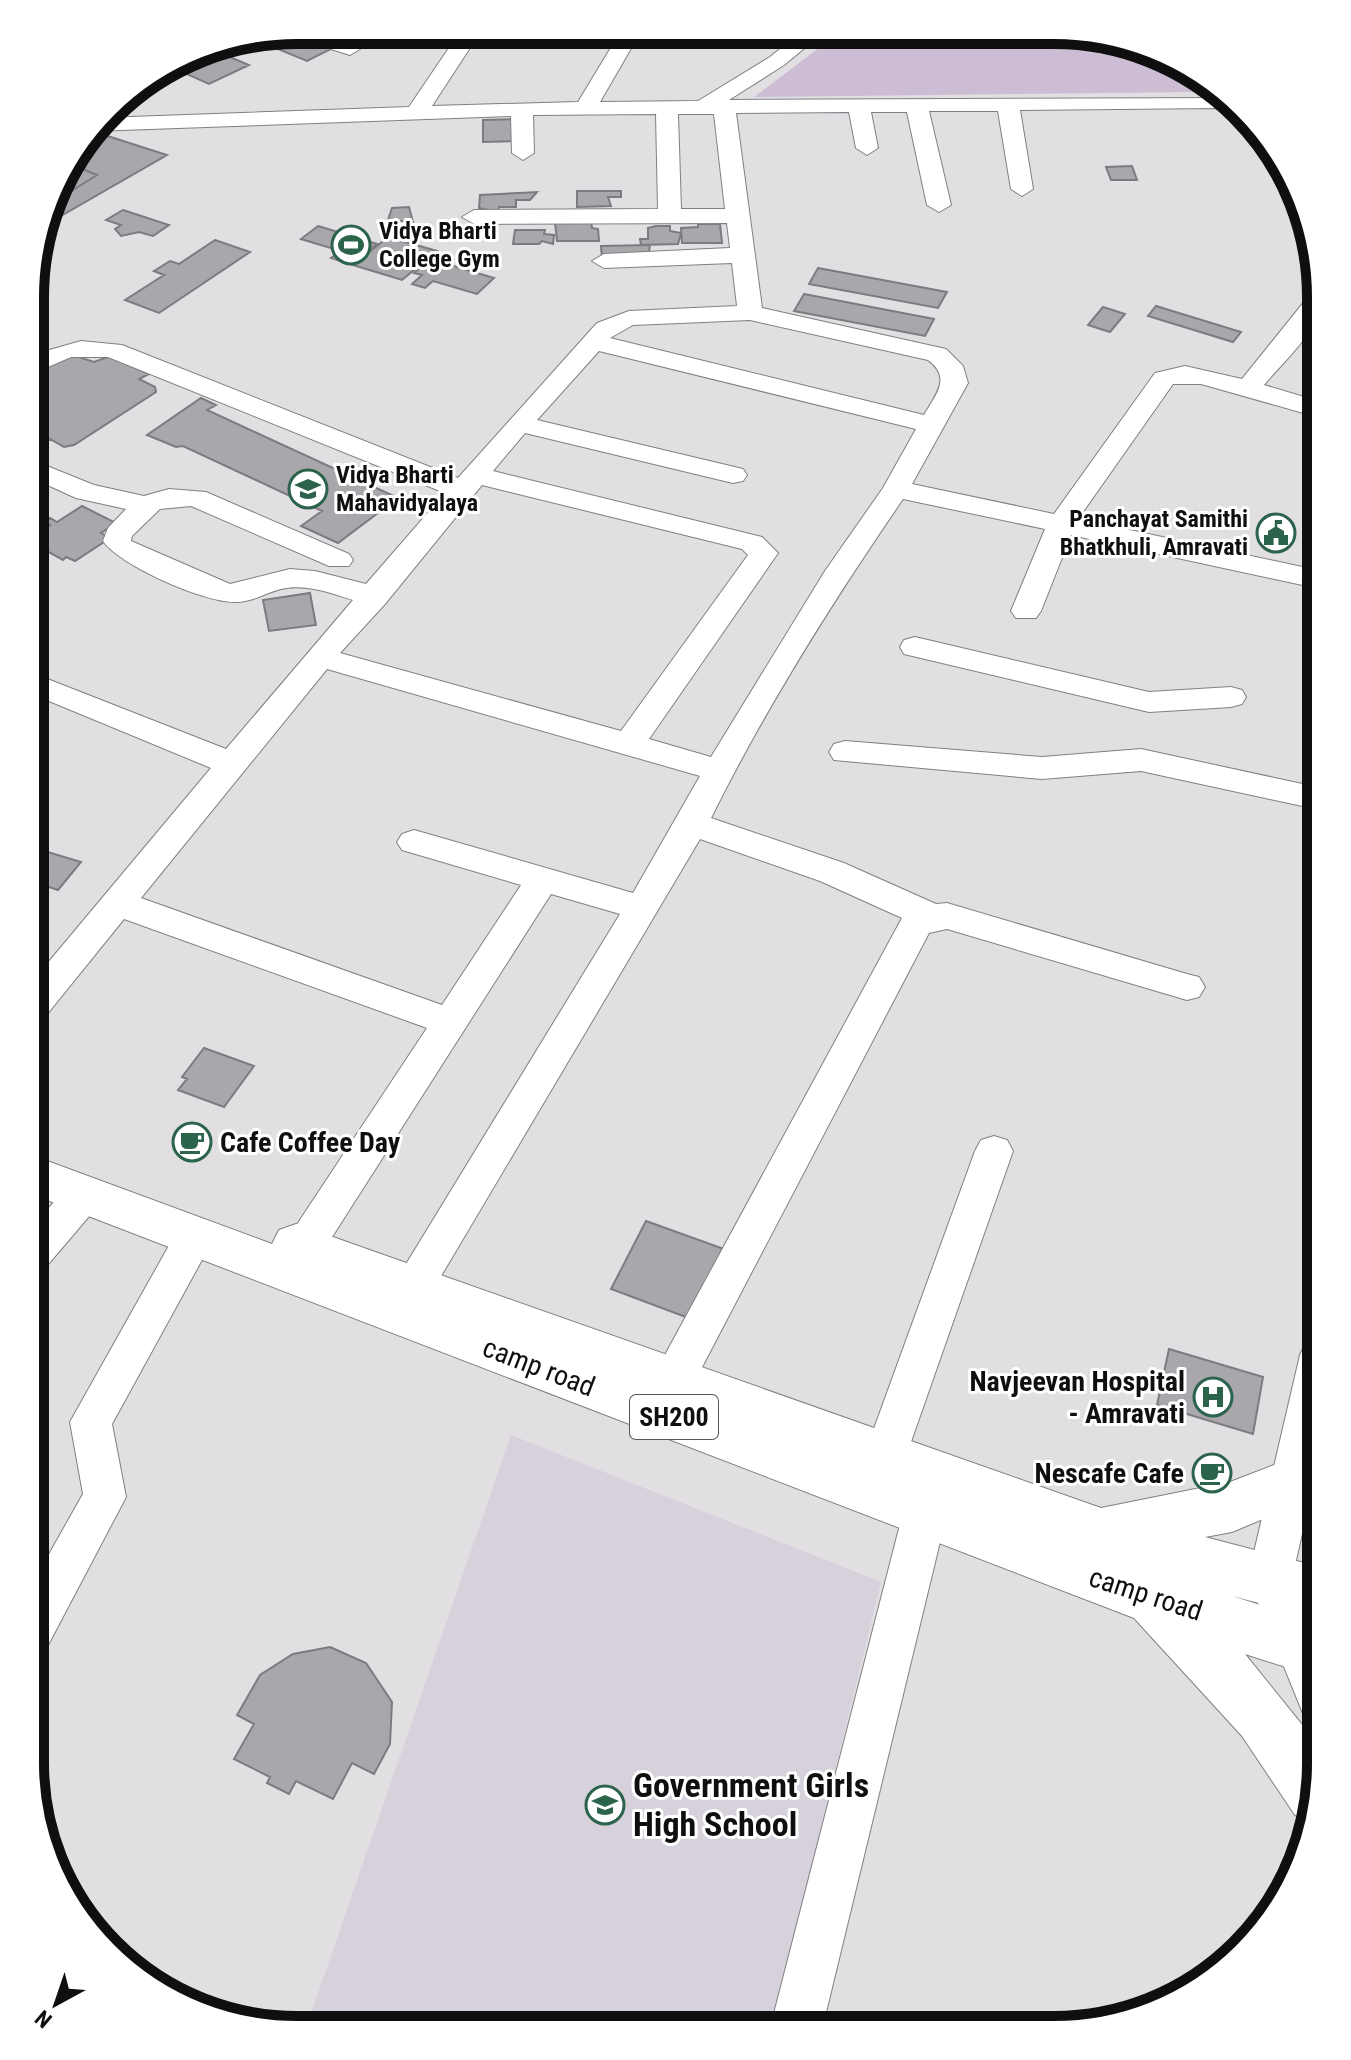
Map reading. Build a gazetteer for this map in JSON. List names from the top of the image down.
{
  "streets": {
    "main road": ["camp road", "SH200"]
  },
  "places": {
    "sports": ["Vidya Bharti College Gym"],
    "school or university": ["Vidya Bharti Mahavidyalaya", "Government Girls High School"],
    "public building": ["Panchayat Samithi Bhatkhuli, Amravati"],
    "cafe": ["Cafe Coffee Day", "Nescafe Cafe"],
    "hospital": ["Navjeevan Hospital - Amravati"]
  },
  "north": "bottom left"
}
